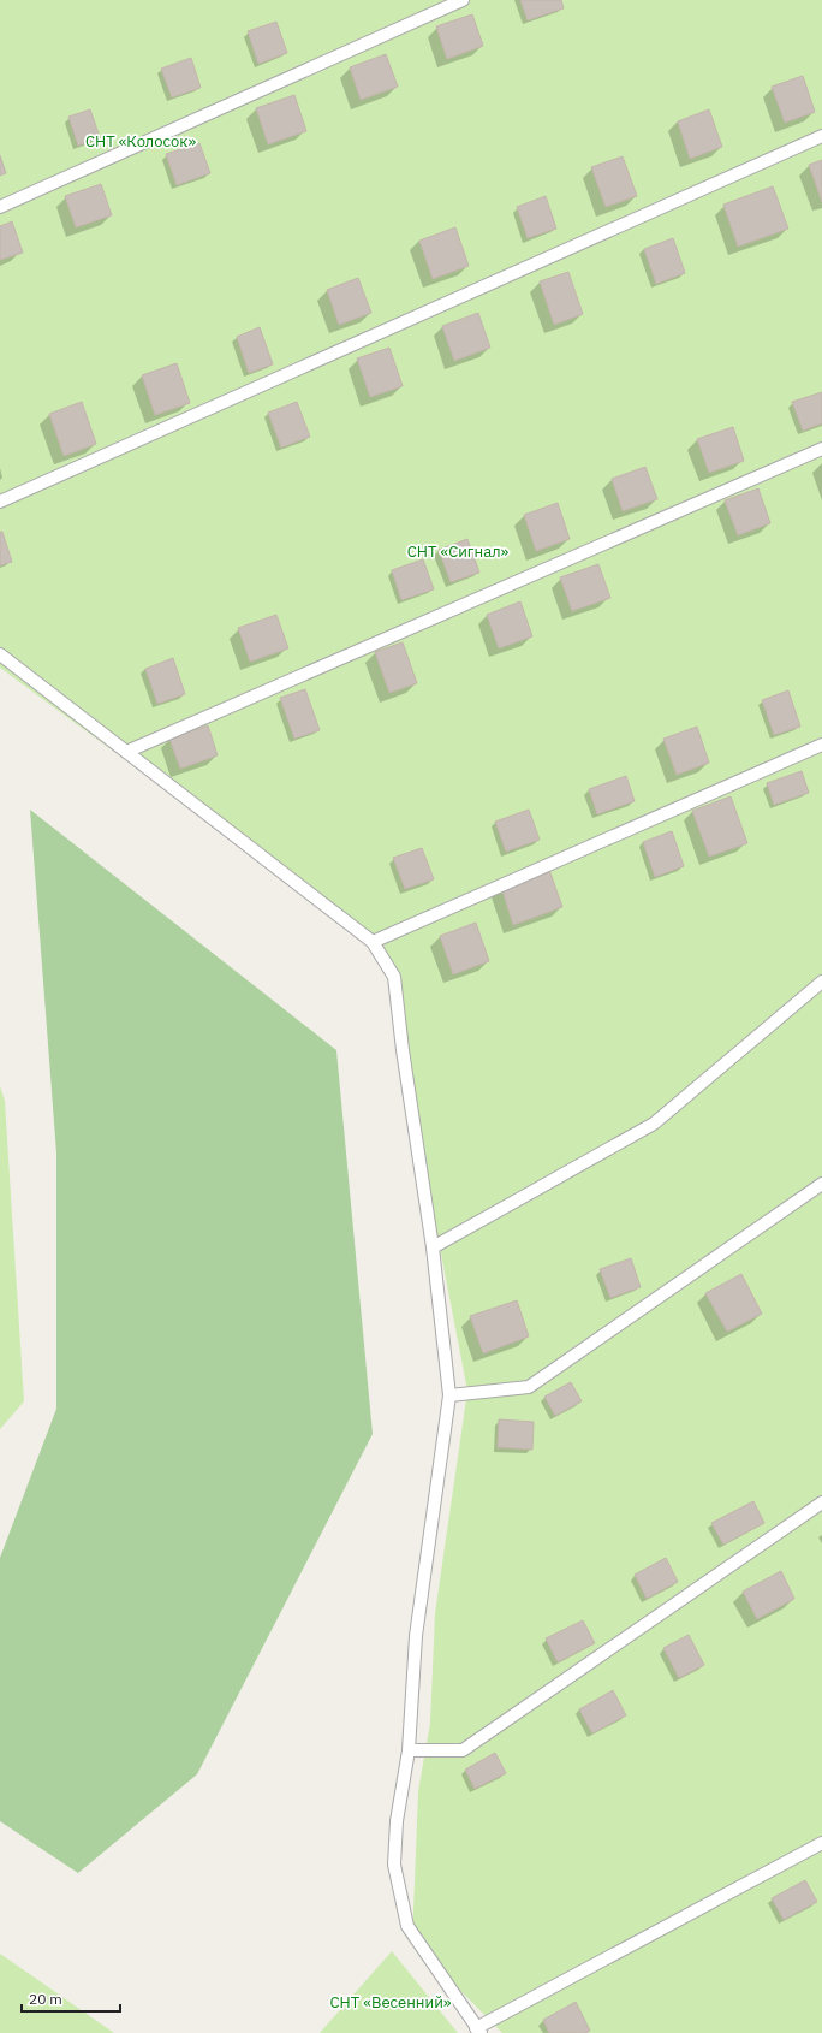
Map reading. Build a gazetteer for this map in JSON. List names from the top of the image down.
{
  "parks": ["СНТ «Колосок»", "СНТ «Сигнал»", "СНТ «Весенний»"],
  "scale_bar": "20 m"
}
